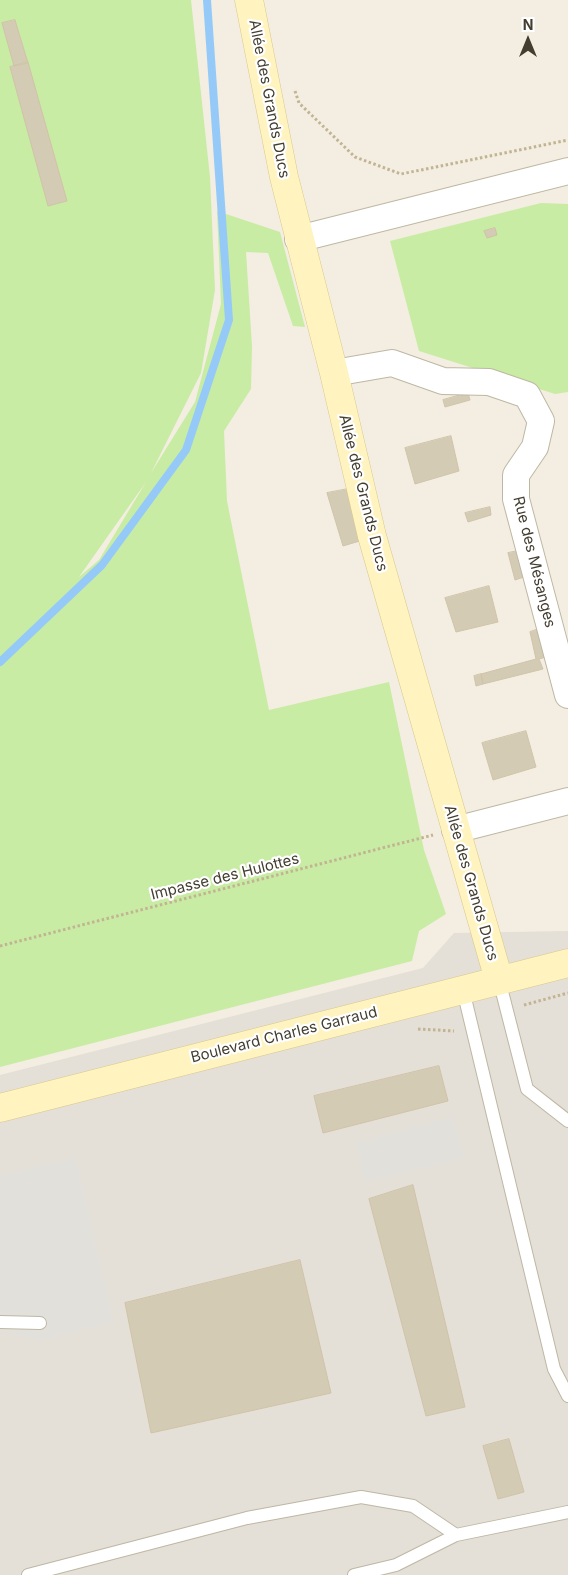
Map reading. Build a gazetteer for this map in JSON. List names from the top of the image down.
{
  "streets": {
    "main road": ["Allée des Grands Ducs", "Boulevard Charles Garraud"],
    "street": ["Rue des Mésanges"],
    "path": ["Impasse des Hulottes"]
  },
  "crossings": [
    ["Allée des Grands Ducs", "Rue des Mésanges"],
    ["Allée des Grands Ducs", "Impasse des Hulottes"],
    ["Allée des Grands Ducs", "Boulevard Charles Garraud"]
  ],
  "north": "top"
}
